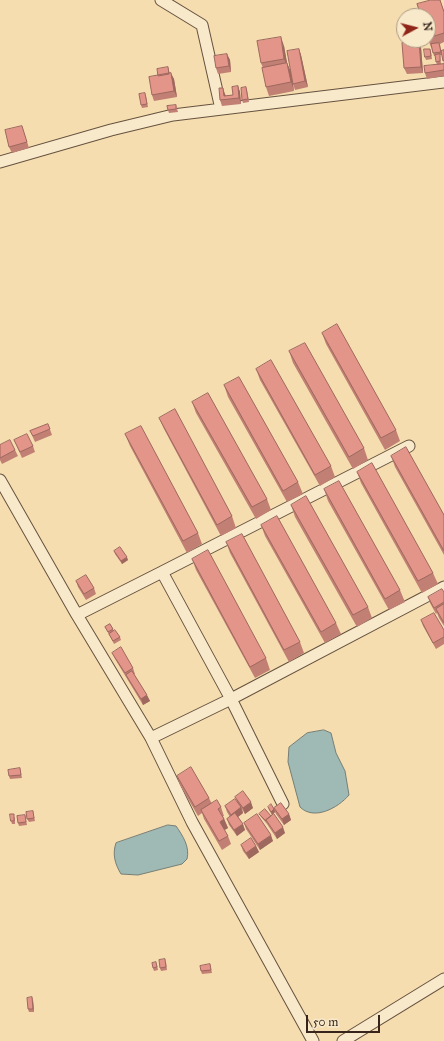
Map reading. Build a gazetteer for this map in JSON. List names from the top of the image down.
{
  "scale_bar": "50 m",
  "north": "right"
}
